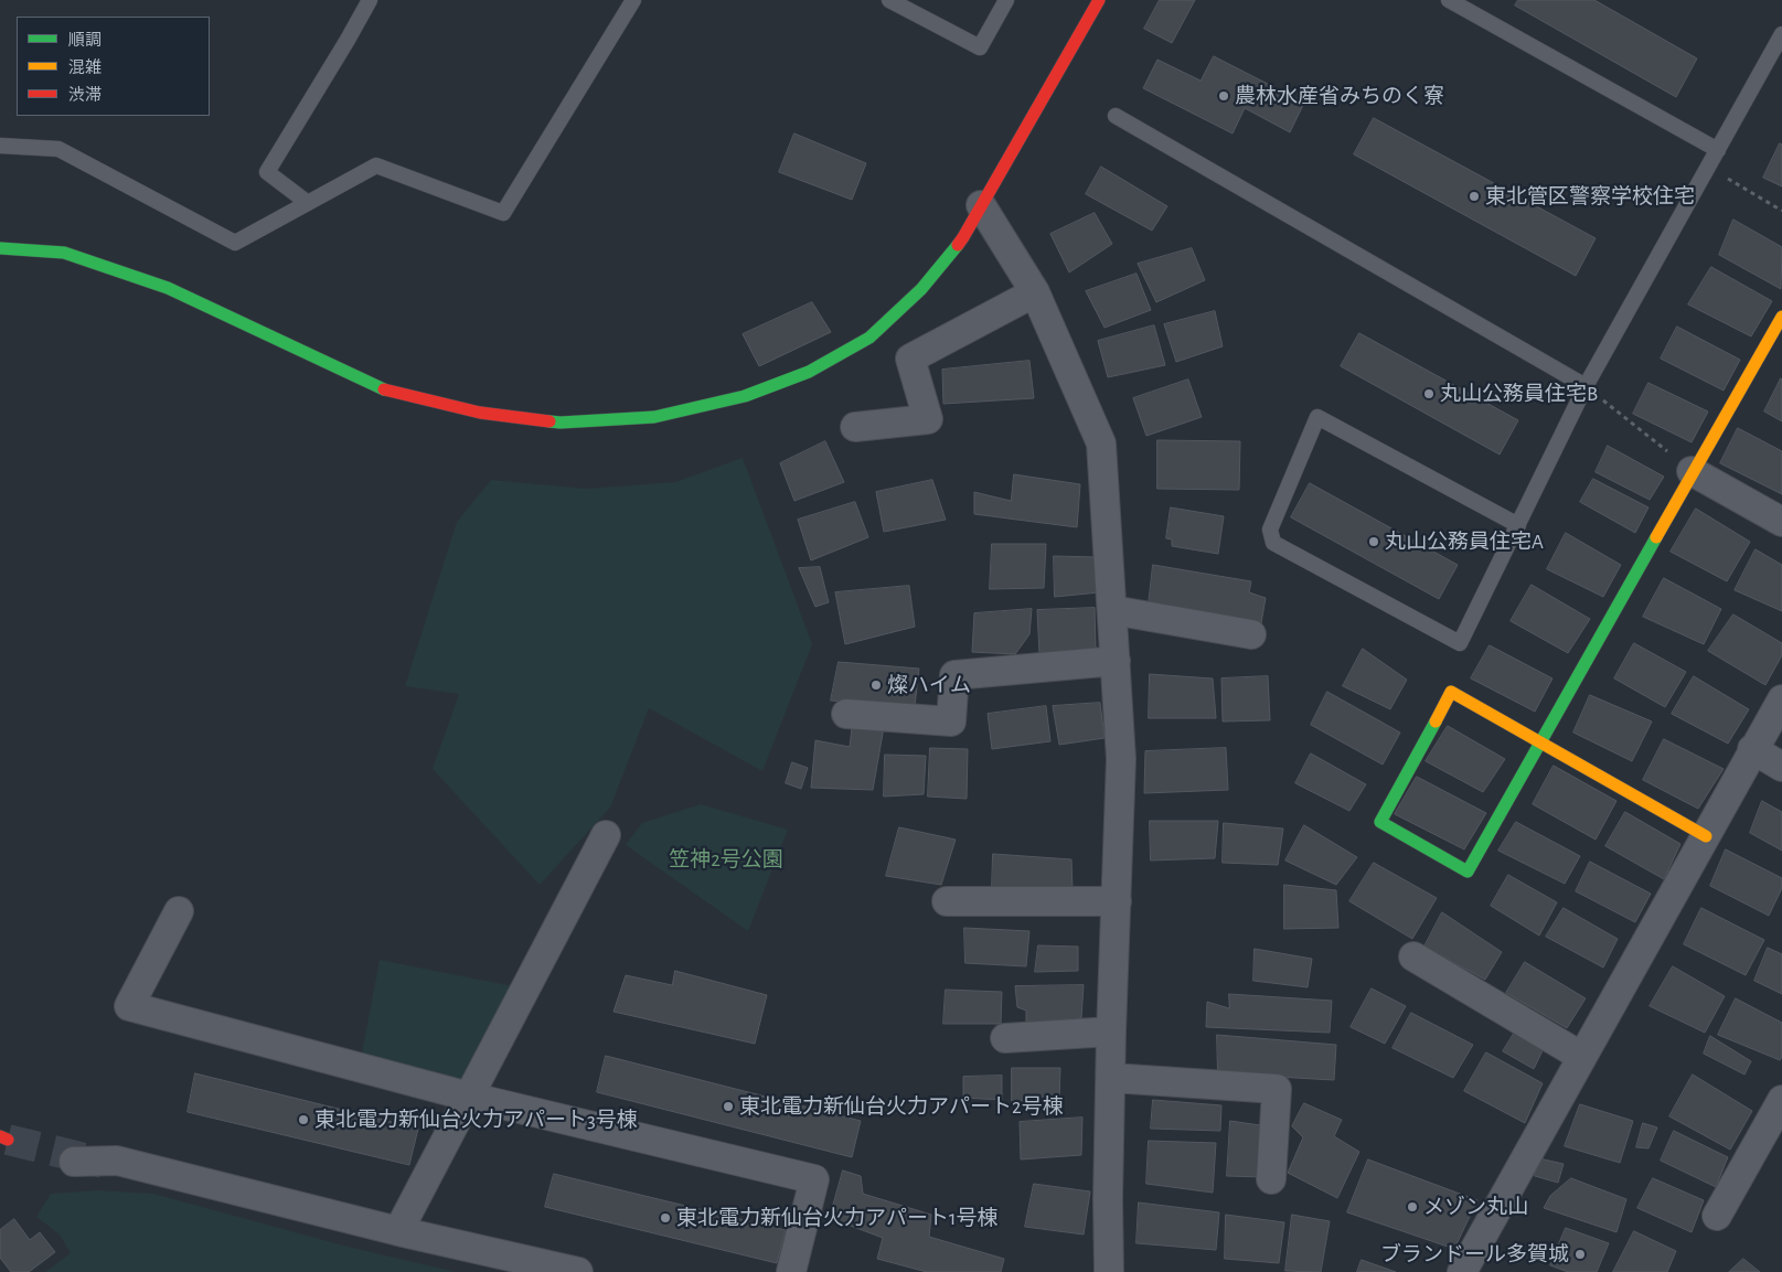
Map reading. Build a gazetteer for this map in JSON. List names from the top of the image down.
{
  "parks": ["笠神2号公園"],
  "places": [
    "農林水産省みちのく寮",
    "東北管区警察学校住宅",
    "丸山公務員住宅B",
    "丸山公務員住宅A",
    "燦ハイム",
    "東北電力新仙台火力アパート2号棟",
    "東北電力新仙台火力アパート3号棟",
    "メゾン丸山",
    "東北電力新仙台火力アパート1号棟",
    "ブランドール多賀城"
  ],
  "legend": ["順調", "混雑", "渋滞"]
}
